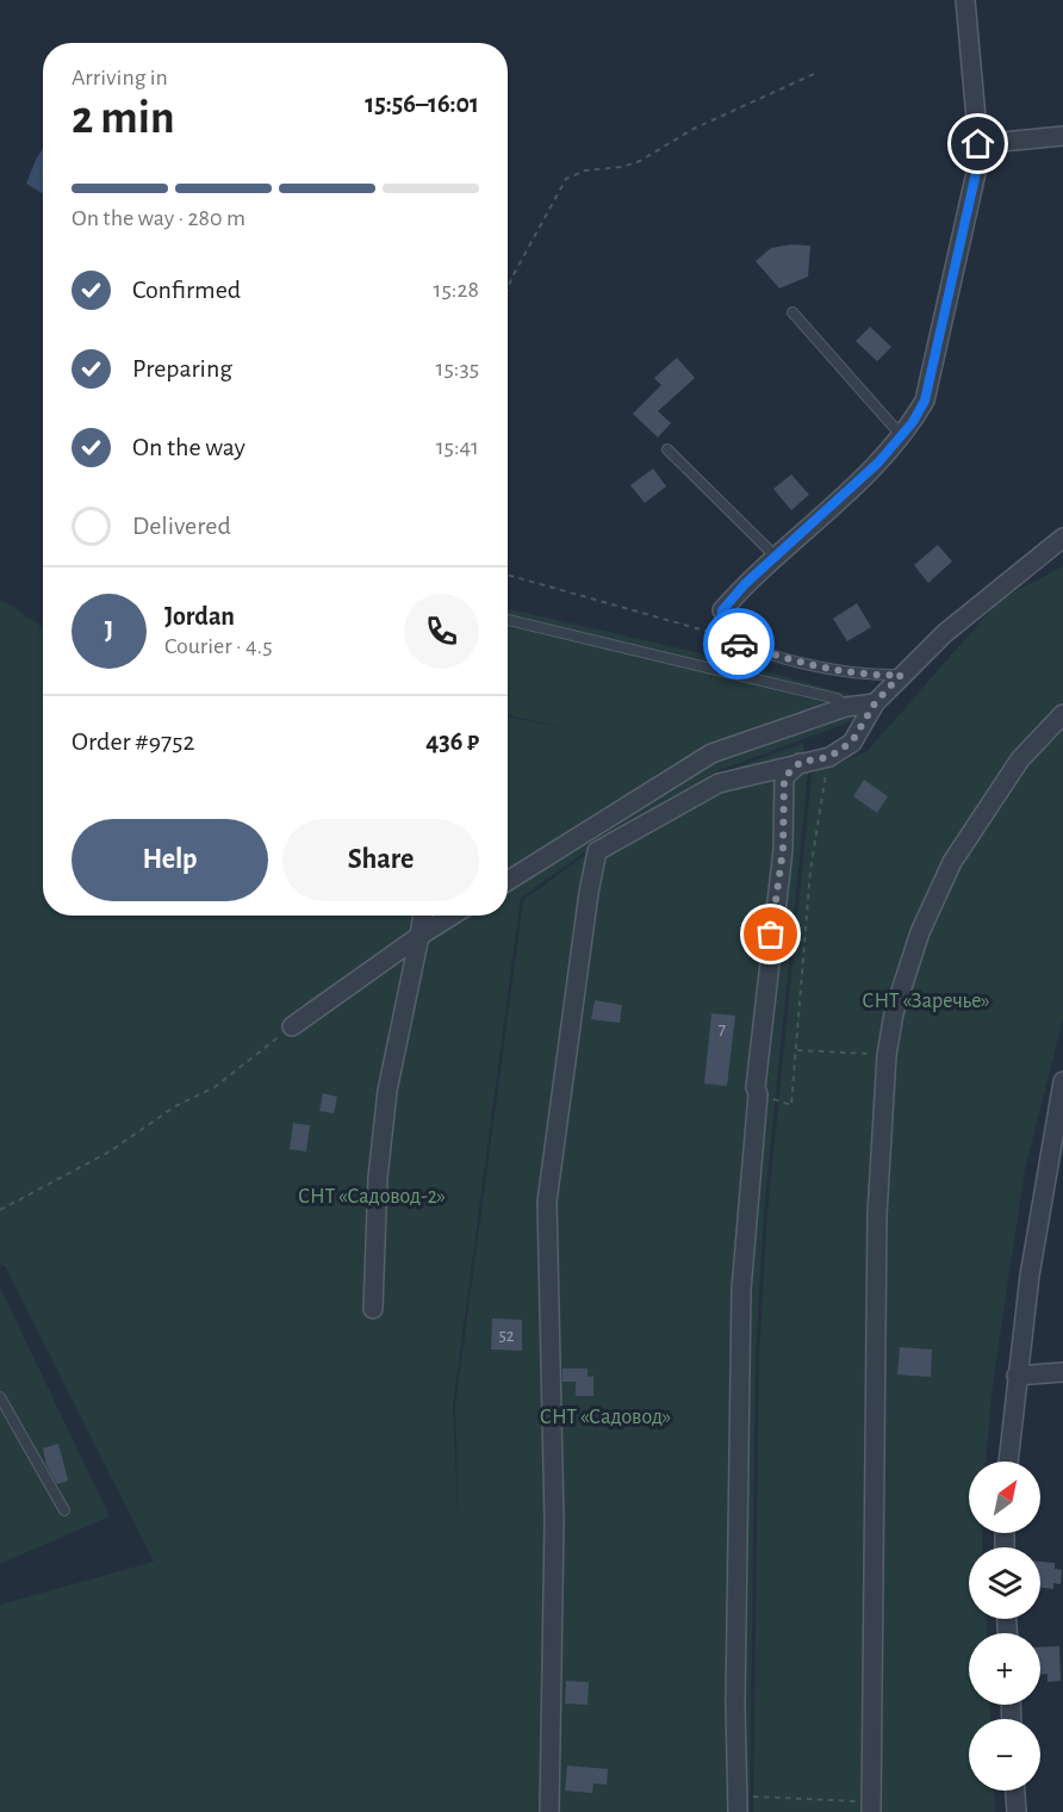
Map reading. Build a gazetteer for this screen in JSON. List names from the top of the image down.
{
  "parks": ["СНТ «Заречье»", "СНТ «Садовод-2»", "СНТ «Садовод»"],
  "house_numbers": ["7", "52"],
  "north": "top right",
  "page": {
    "heading": ["2 min", "Arriving in", "15:56–16:01"],
    "panel": [
      "Jordan",
      "Courier · 4.5",
      "Order #9752",
      "436 ₽"
    ],
    "bar": "On the way · 280 m",
    "list": [
      ["Confirmed", "15:28"],
      ["Preparing", "15:35"],
      ["On the way", "15:41"],
      "Delivered"
    ],
    "round": "J",
    "buttons": ["Help", "Share"],
    "map_buttons": ["+", "−"]
  }
}
